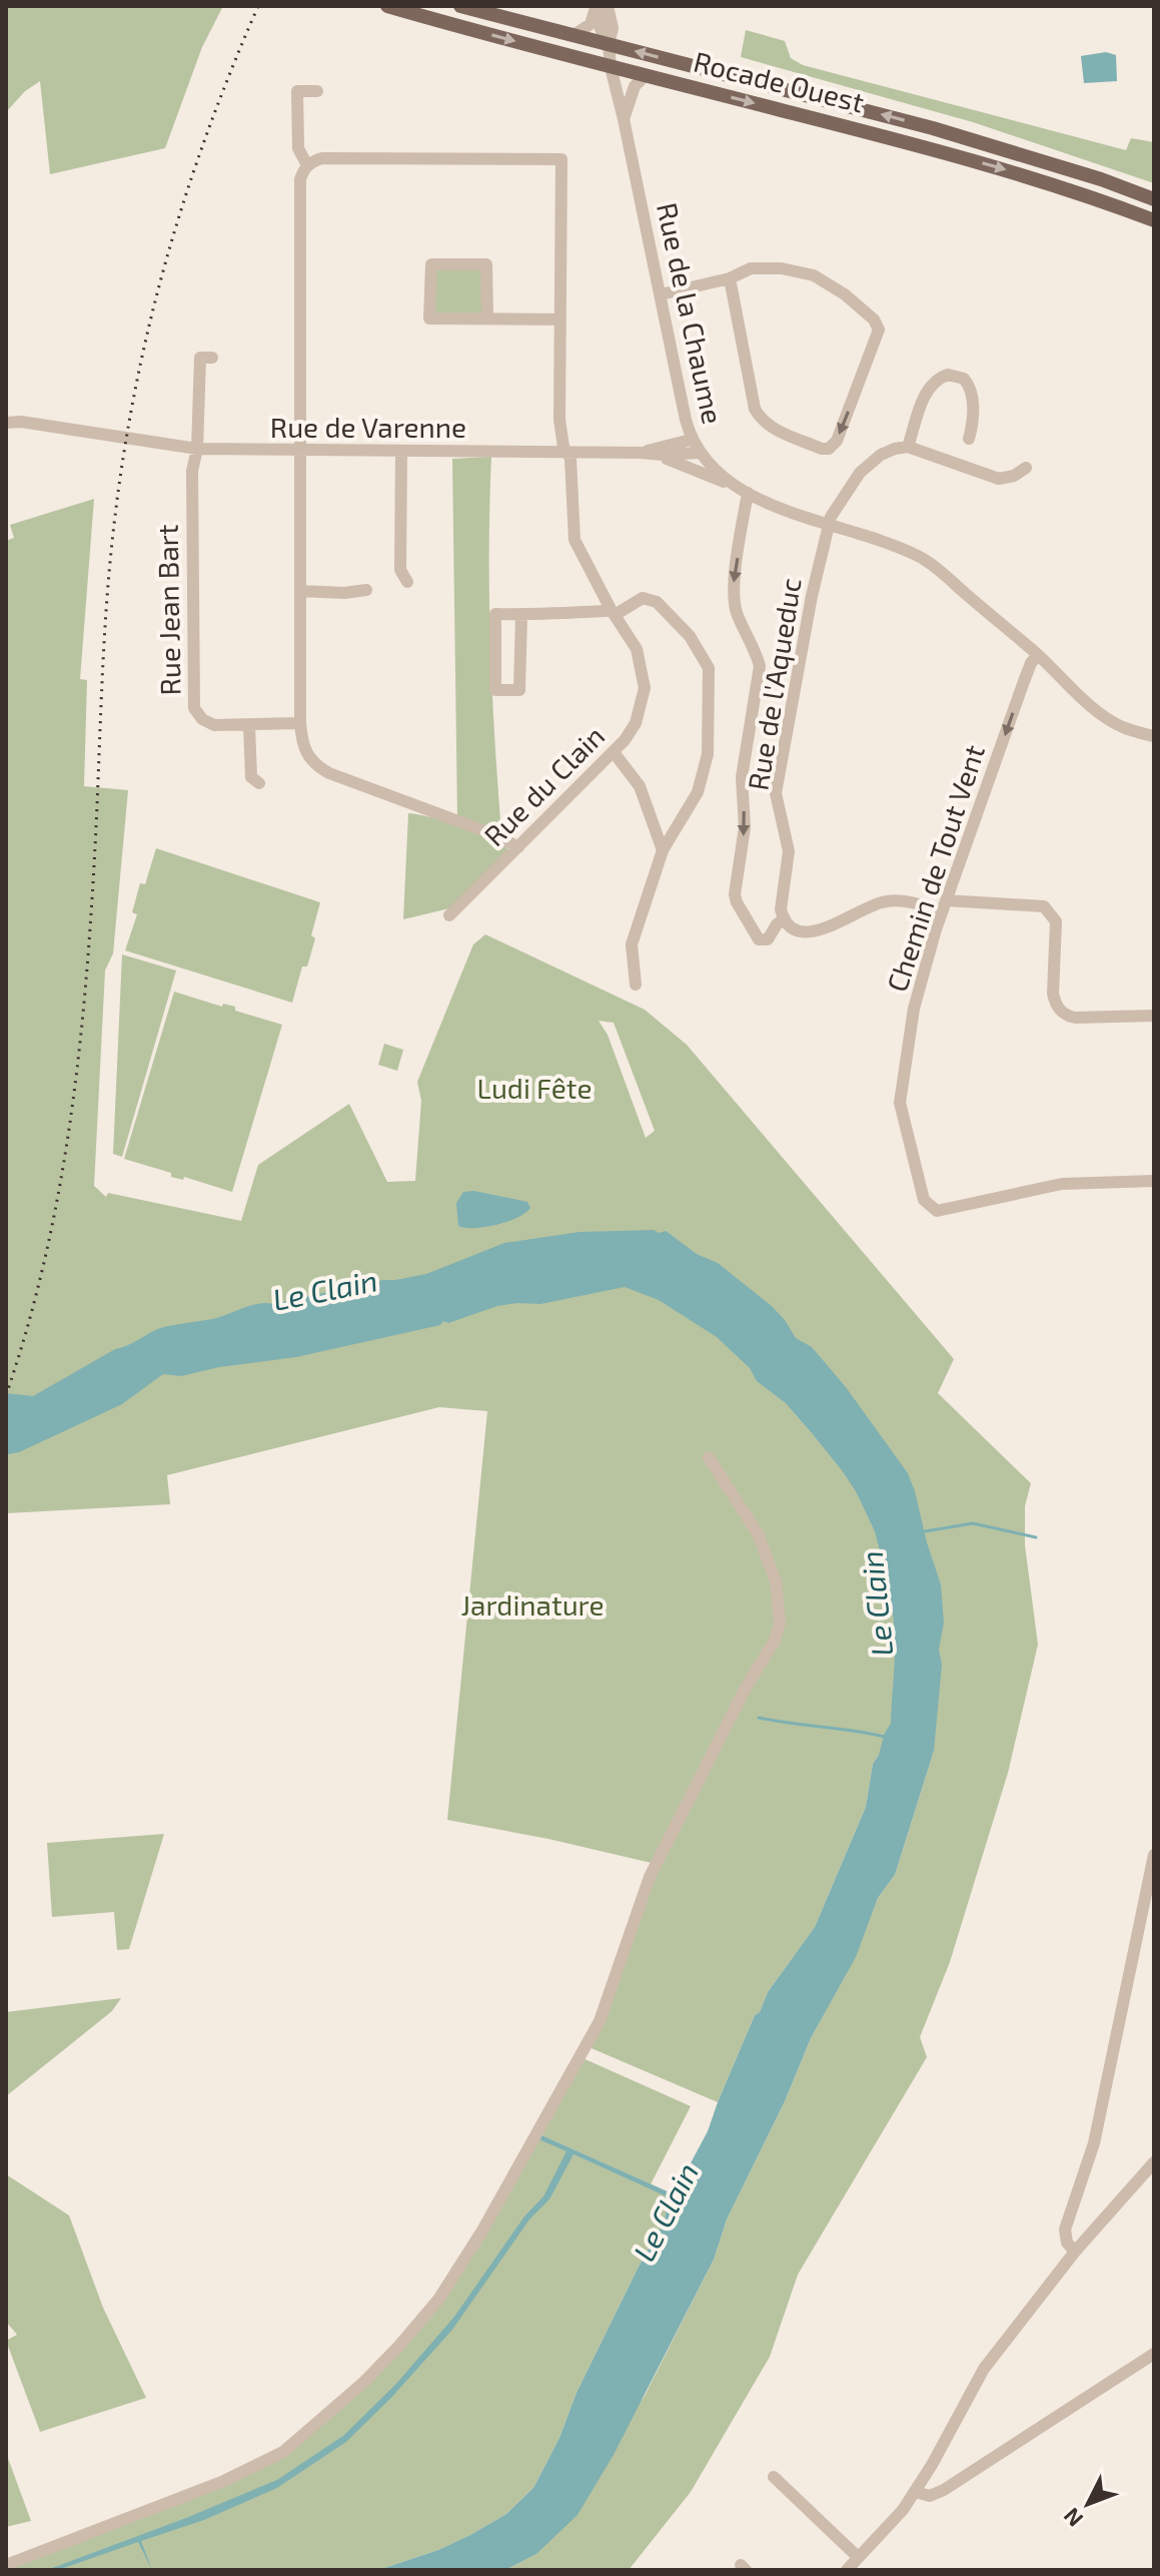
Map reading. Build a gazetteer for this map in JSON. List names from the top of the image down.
{
  "streets": {
    "main road": ["Rocade Ouest"],
    "street": [
      "Rue de la Chaume",
      "Rue de Varenne",
      "Rue Jean Bart",
      "Rue de l'Aqueduc",
      "Rue du Clain",
      "Chemin de Tout Vent"
    ]
  },
  "crossings": [
    ["Rocade Ouest", "Rue de la Chaume"],
    ["Rue de la Chaume", "Rue de Varenne"],
    ["Rue de la Chaume", "Rue de l'Aqueduc"],
    ["Rue de la Chaume", "Chemin de Tout Vent"],
    ["Rue de Varenne", "Rue Jean Bart"],
    ["Rue de Varenne", "Rue du Clain"]
  ],
  "water": ["Le Clain"],
  "parks": ["Ludi Fête", "Jardinature"],
  "north": "bottom left"
}
